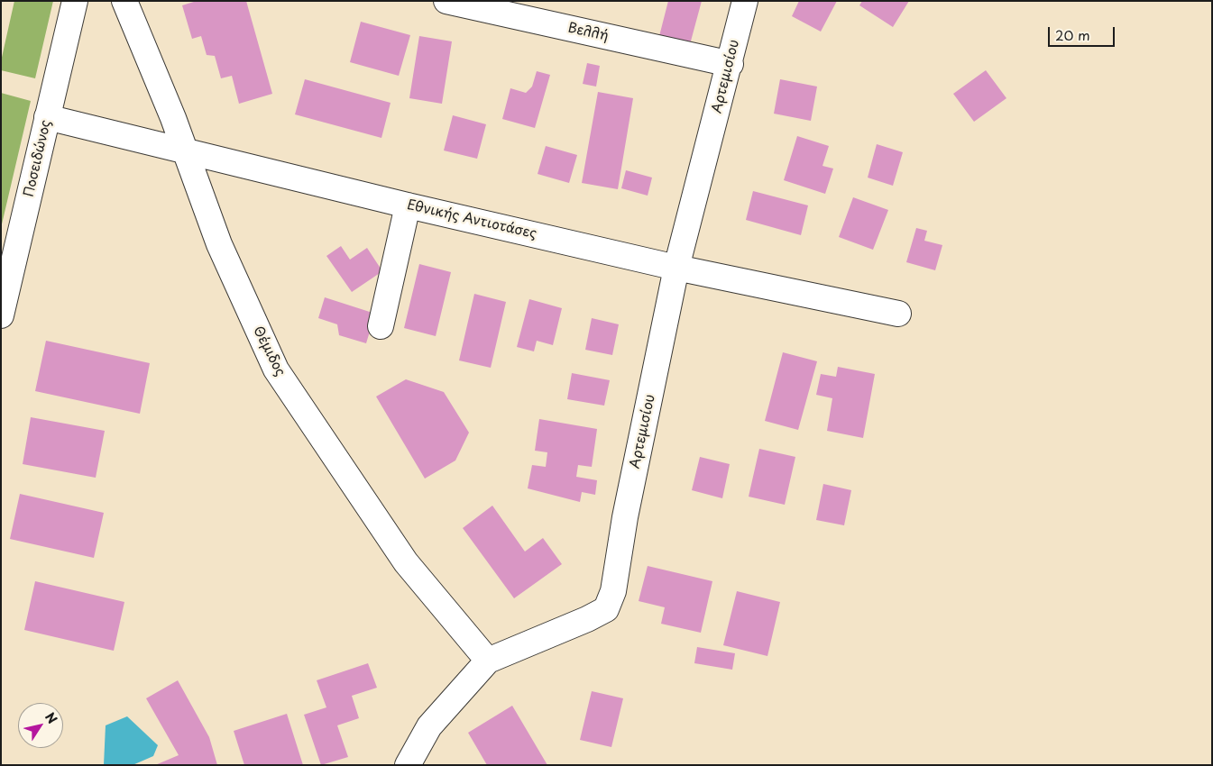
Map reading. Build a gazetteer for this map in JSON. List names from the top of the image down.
{
  "streets": {
    "main road": [
      "Βελλή",
      "Αρτεμισίου",
      "Ποσειδώνος",
      "Εθνικής Αντιοτάσες",
      "Θέμιδος"
    ]
  },
  "crossings": [
    ["Βελλή", "Αρτεμισίου"],
    ["Αρτεμισίου", "Εθνικής Αντιοτάσες"],
    ["Αρτεμισίου", "Θέμιδος"],
    ["Ποσειδώνος", "Εθνικής Αντιοτάσες"],
    ["Εθνικής Αντιοτάσες", "Θέμιδος"]
  ],
  "scale_bar": "20 m",
  "north": "top right"
}
